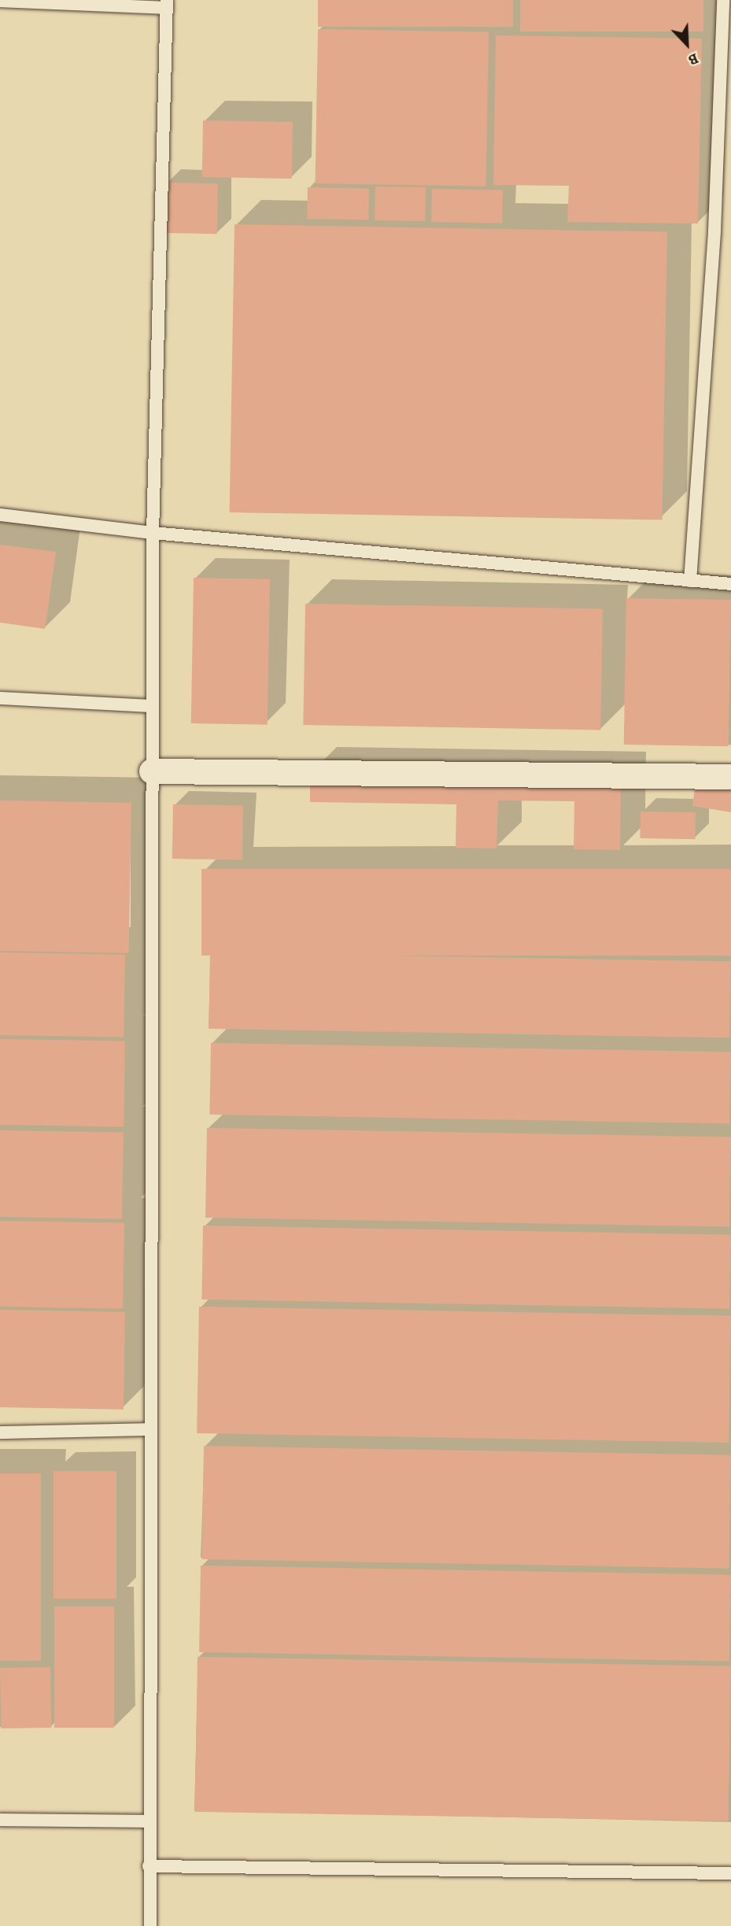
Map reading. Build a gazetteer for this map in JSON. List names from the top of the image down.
{
  "north": "bottom right"
}
